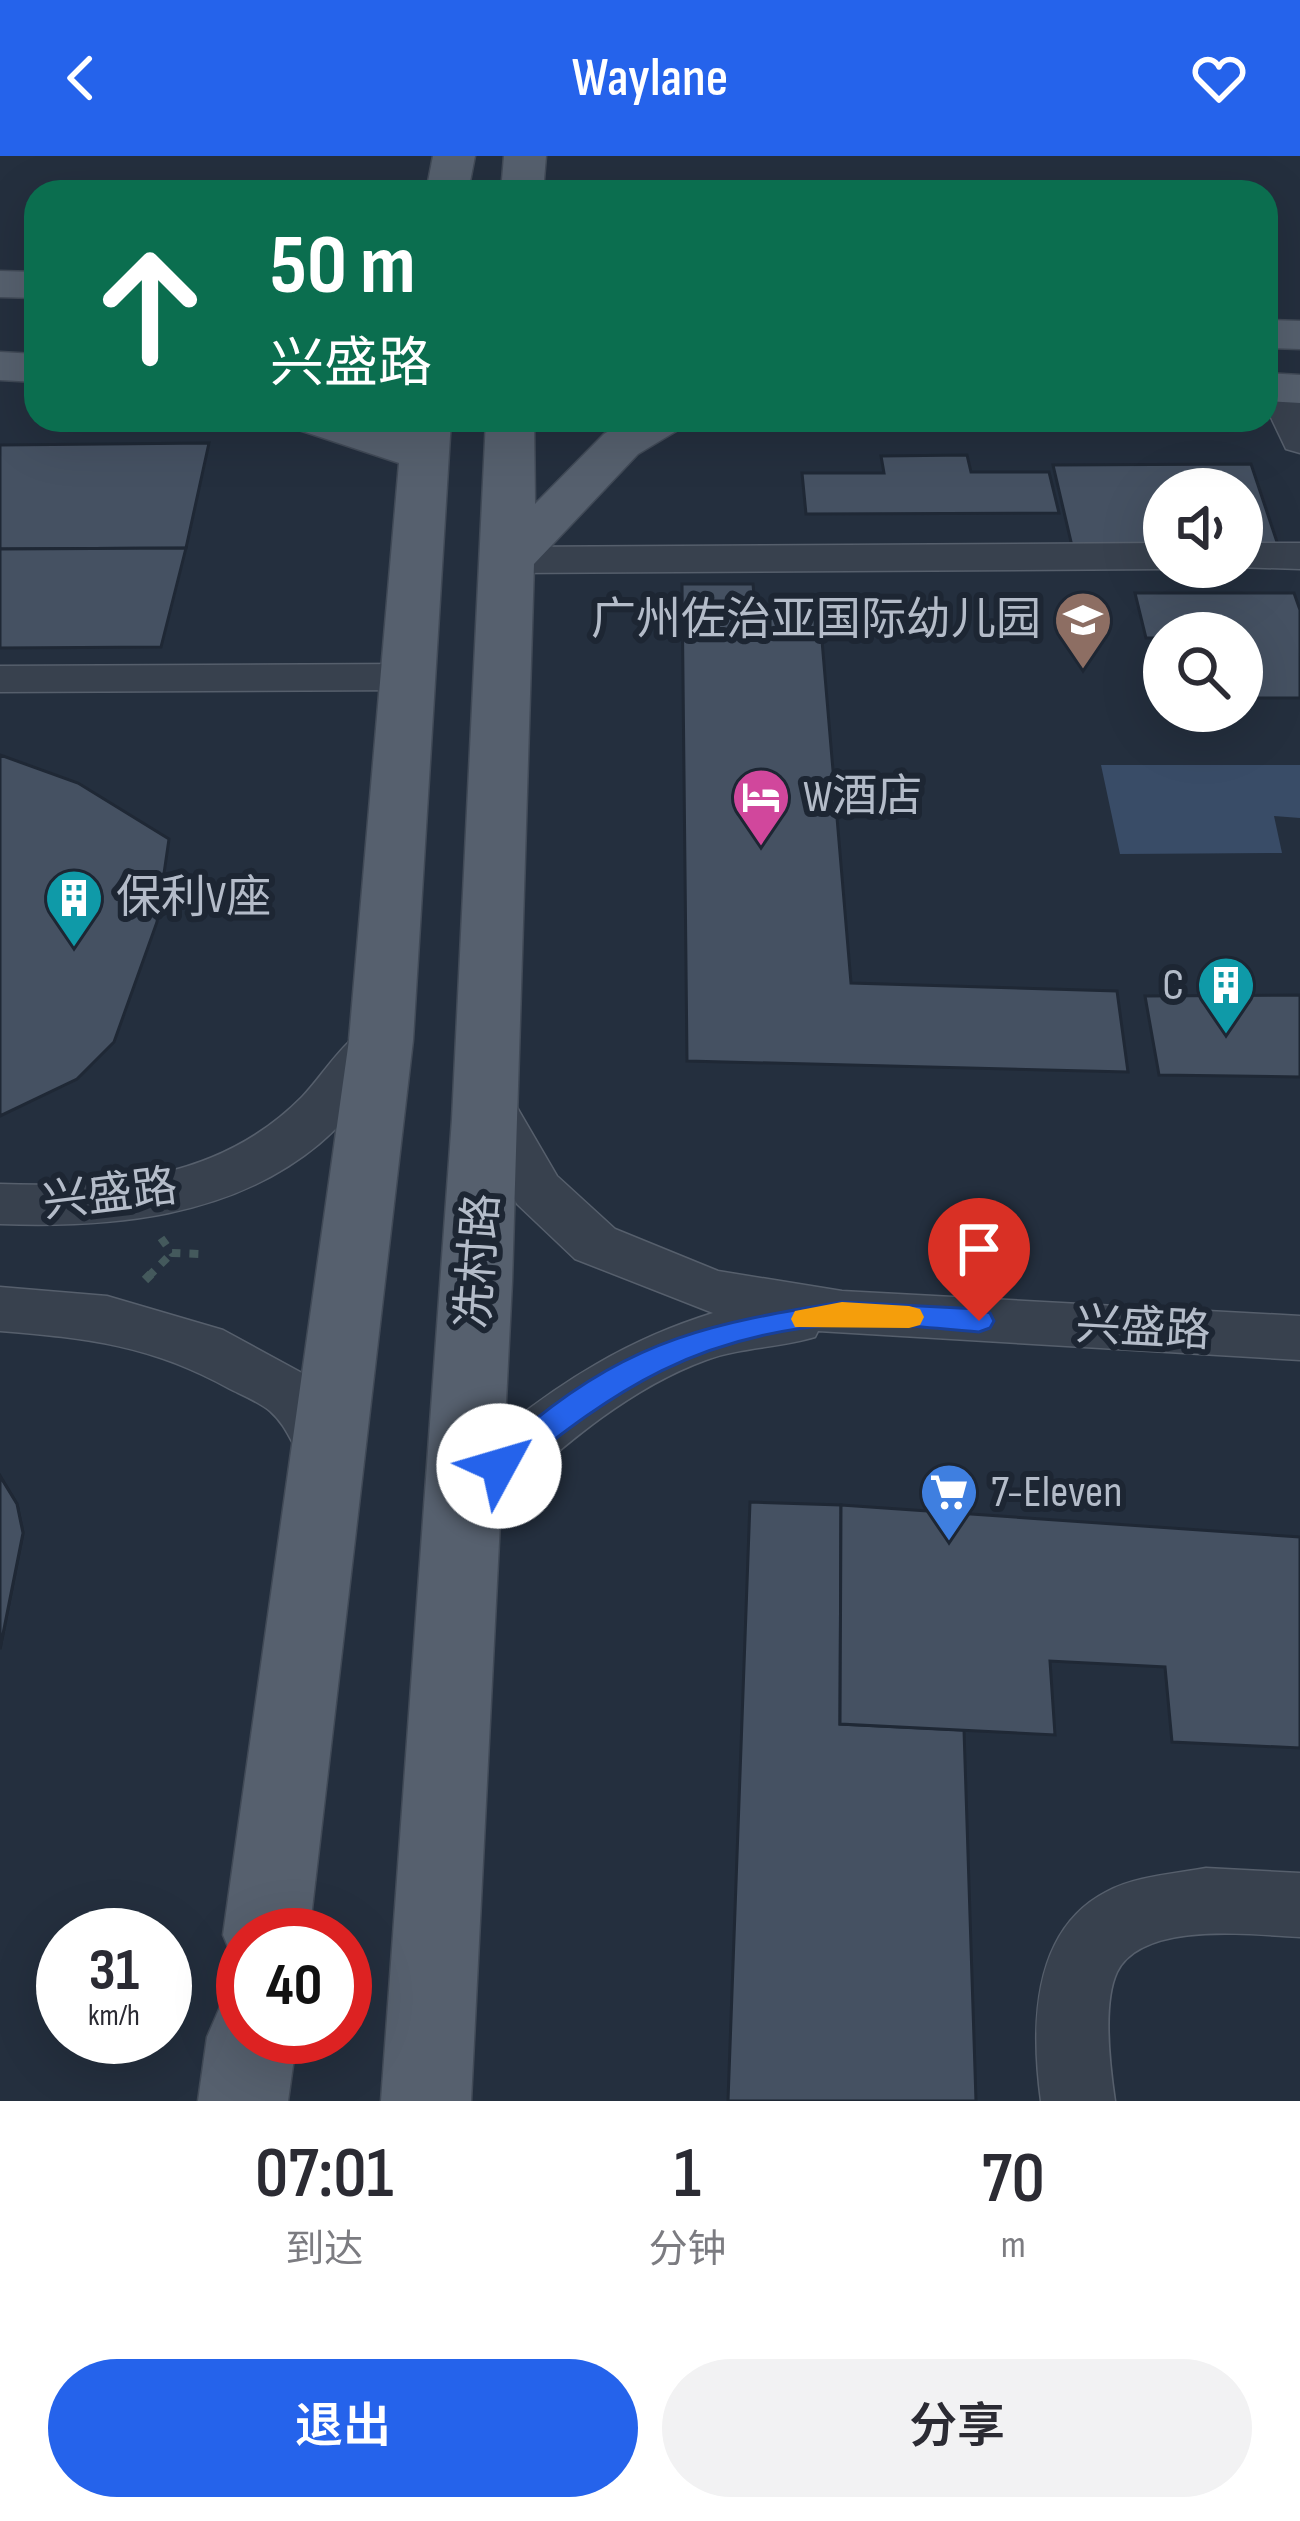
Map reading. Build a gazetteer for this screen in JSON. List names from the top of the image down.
{
  "streets": {
    "main road": ["冼村路"],
    "street": ["兴盛路"]
  },
  "places": {
    "school or university": ["广州佐治亚国际幼儿园"],
    "hotel": ["W酒店"],
    "building": ["保利V座", "C"],
    "supermarket": ["7-Eleven"]
  },
  "page": {
    "header": "Waylane",
    "turn": ["50 m", "兴盛路"],
    "speed": "31 km/h",
    "limit": "40",
    "eta": [
      "07:01",
      "到达",
      "1",
      "分钟",
      "70",
      "m"
    ],
    "buttons": ["退出", "分享"]
  }
}
